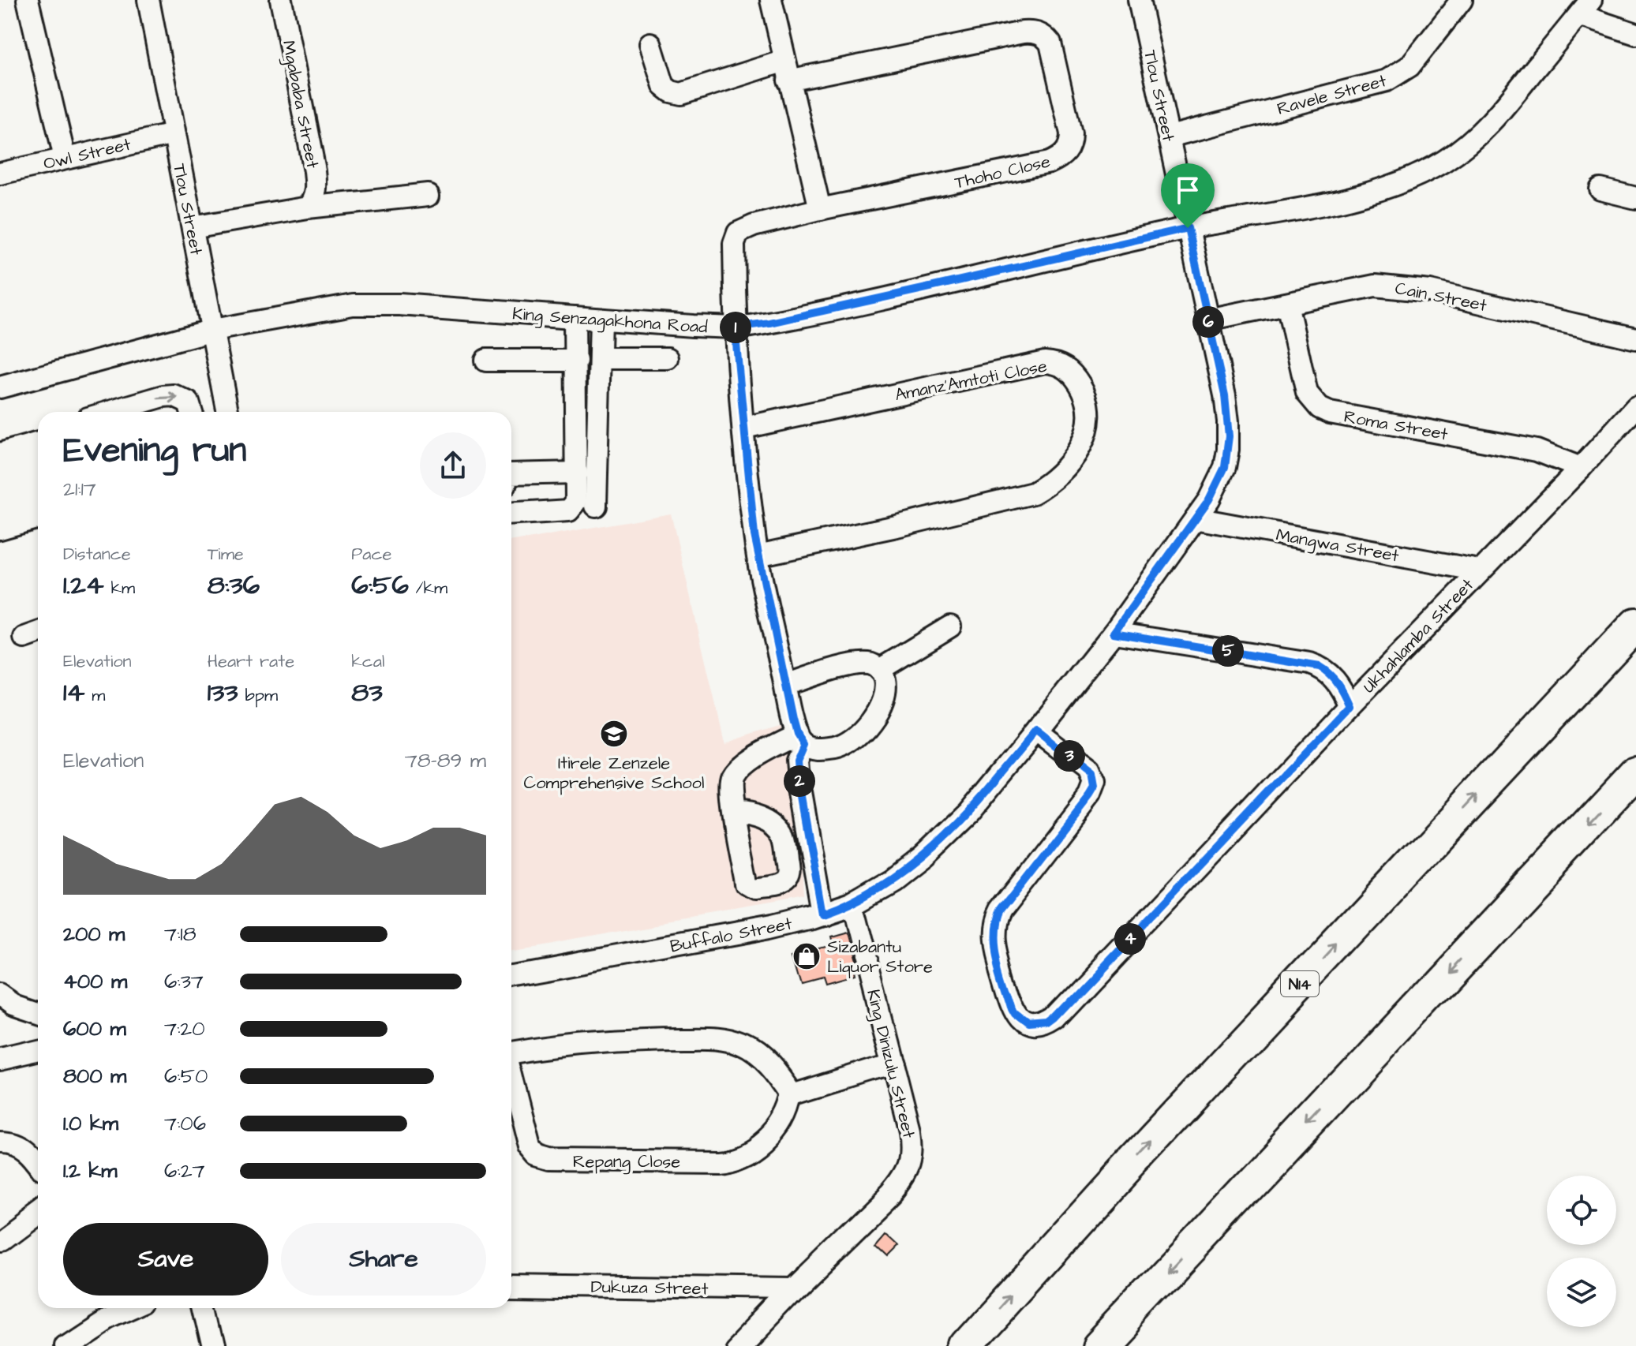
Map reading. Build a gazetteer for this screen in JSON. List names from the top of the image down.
{
  "streets": {
    "highway": ["N14"],
    "street": [
      "Ravele Street",
      "Tlou Street",
      "Mgababa Street",
      "Owl Street",
      "Thoho Close",
      "Cain Street",
      "King Senzagakhona Road",
      "Amanz'Amtoti Close",
      "Roma Street",
      "Mangwa Street",
      "Ukhahlamba Street",
      "Buffalo Street",
      "King Dinizulu Street",
      "Repang Close",
      "Dukuza Street"
    ]
  },
  "crossings": [
    ["Ravele Street", "Tlou Street"],
    ["Tlou Street", "Owl Street"],
    ["Tlou Street", "King Senzagakhona Road"],
    ["Tlou Street", "Buffalo Street"],
    ["Cain Street", "Roma Street"],
    ["Cain Street", "Buffalo Street"],
    ["King Senzagakhona Road", "Buffalo Street"],
    ["Roma Street", "Ukhahlamba Street"],
    ["Mangwa Street", "Ukhahlamba Street"],
    ["Mangwa Street", "Buffalo Street"],
    ["Ukhahlamba Street", "Buffalo Street"],
    ["Buffalo Street", "King Dinizulu Street"],
    ["King Dinizulu Street", "Dukuza Street"]
  ],
  "places": {
    "school or university": ["Itirele Zenzele Comprehensive School"],
    "shop": ["Sizabantu Liquor Store"]
  },
  "page": {
    "pins": [
      "6",
      "1",
      "5",
      "3",
      "2",
      "4"
    ],
    "heading": ["Evening run", "21:17"],
    "stats": [
      ["Distance", "1.24 km"],
      ["Time", "8:36"],
      ["Pace", "6:56 /km"],
      ["Elevation", "14 m"],
      ["Heart rate", "133 bpm"],
      ["kcal", "83"]
    ],
    "chart": ["Elevation", "78–89 m"],
    "list": [
      {
        "name": "200 m",
        "note": "7:18"
      },
      {
        "name": "400 m",
        "note": "6:37"
      },
      {
        "name": "600 m",
        "note": "7:20"
      },
      {
        "name": "800 m",
        "note": "6:50"
      },
      {
        "name": "1.0 km",
        "note": "7:06"
      },
      {
        "name": "1.2 km",
        "note": "6:27"
      }
    ],
    "buttons": ["Save", "Share"]
  }
}
